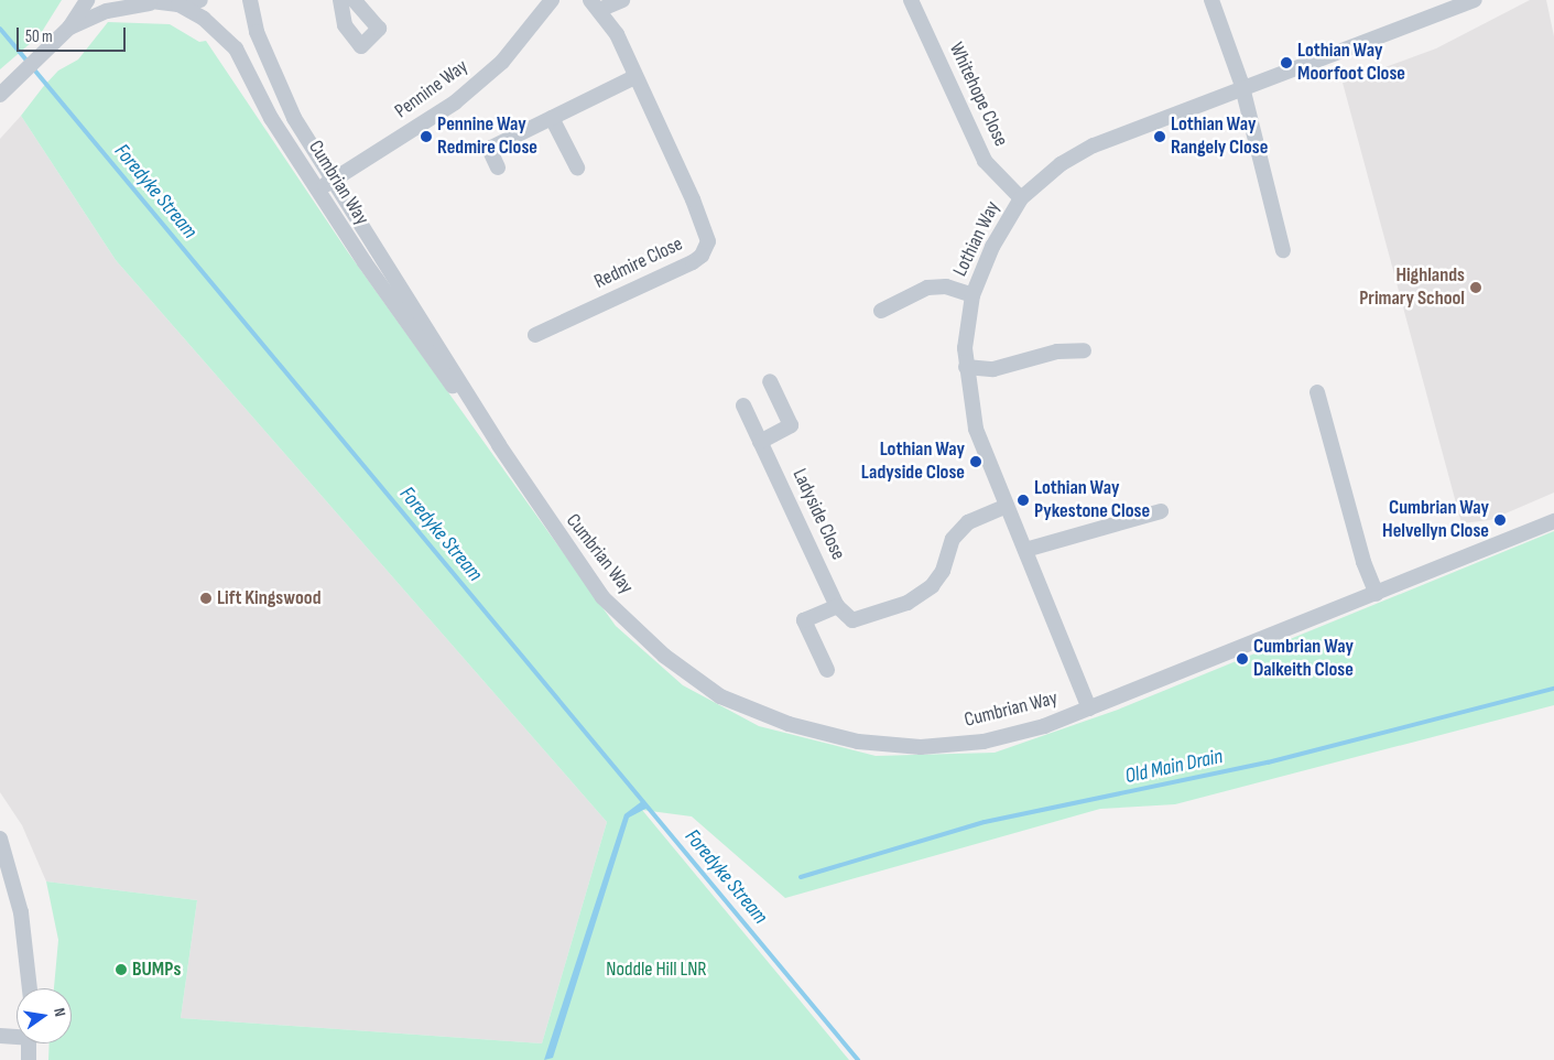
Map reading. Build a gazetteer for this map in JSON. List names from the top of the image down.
{
  "streets": {
    "street": [
      "Pennine Way",
      "Whitehope Close",
      "Cumbrian Way",
      "Lothian Way",
      "Redmire Close",
      "Ladyside Close"
    ]
  },
  "crossings": [
    ["Pennine Way", "Cumbrian Way"],
    ["Whitehope Close", "Lothian Way"],
    ["Cumbrian Way", "Lothian Way"]
  ],
  "water": ["Foredyke Stream", "Old Main Drain"],
  "parks": ["Noddle Hill LNR"],
  "places": [
    "Lothian Way Moorfoot Close",
    "Pennine Way Redmire Close",
    "Lothian Way Rangely Close",
    "Highlands Primary School",
    "Lothian Way Ladyside Close",
    "Lothian Way Pykestone Close",
    "Cumbrian Way Helvellyn Close",
    "Lift Kingswood",
    "Cumbrian Way Dalkeith Close",
    "BUMPs"
  ],
  "scale_bar": "50 m",
  "north": "right"
}
